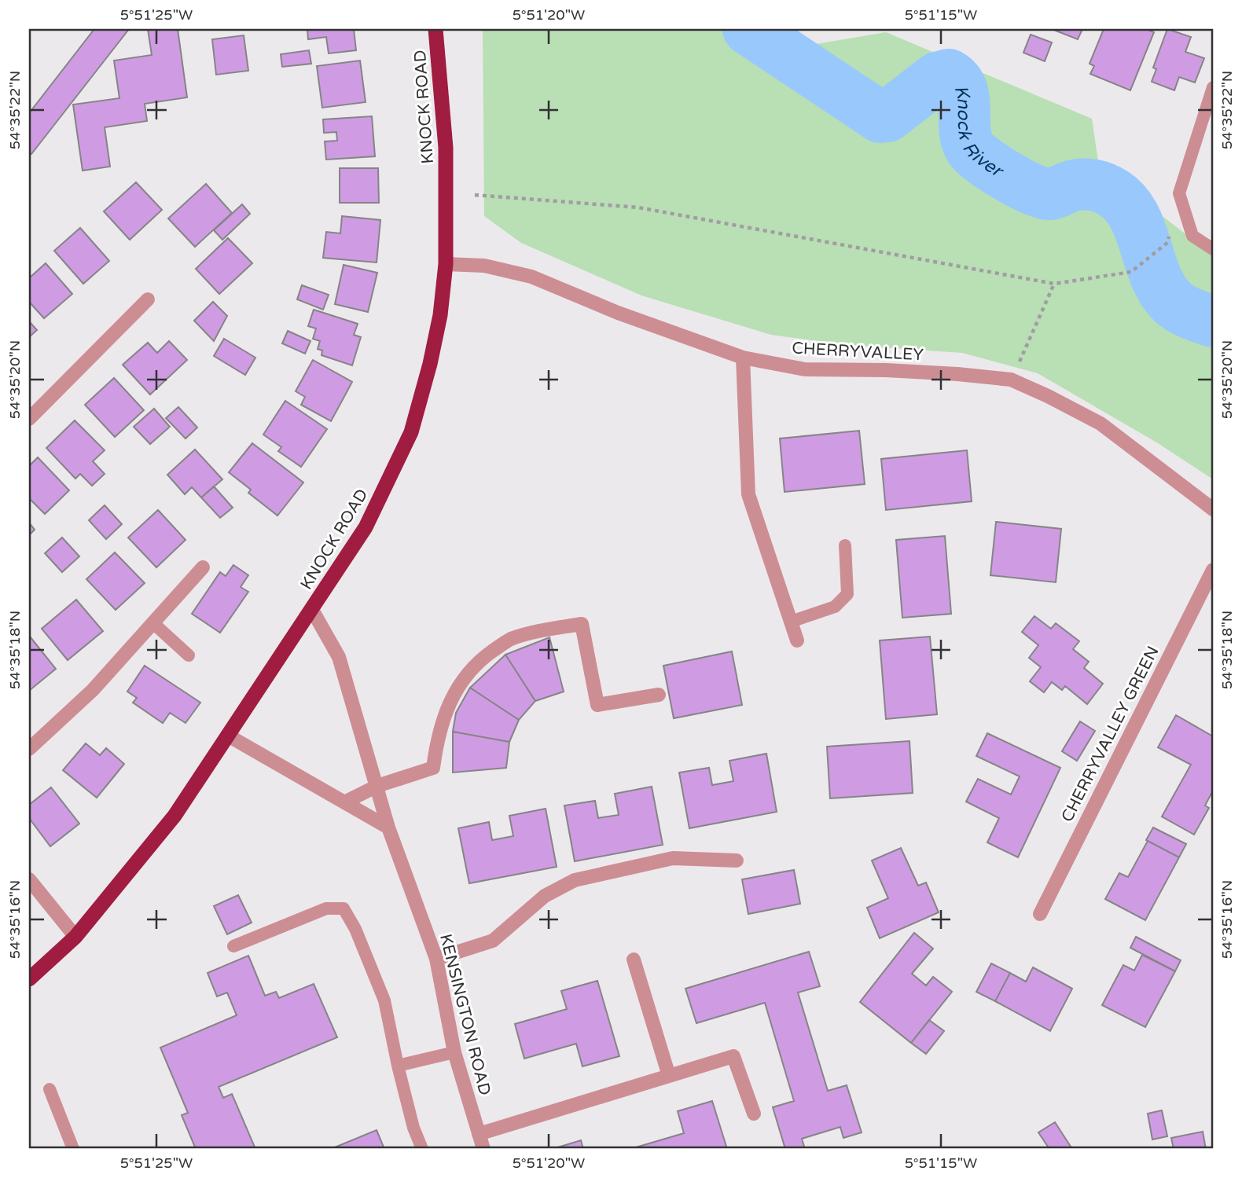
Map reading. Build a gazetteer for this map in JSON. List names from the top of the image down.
{
  "streets": {
    "highway": ["KNOCK ROAD"],
    "street": ["CHERRYVALLEY", "CHERRYVALLEY GREEN", "KENSINGTON ROAD"]
  },
  "crossings": [
    ["KNOCK ROAD", "CHERRYVALLEY"],
    ["KNOCK ROAD", "KENSINGTON ROAD"]
  ],
  "water": ["Knock River"],
  "coordinates": [
    "5°51'25\"W",
    "5°51'20\"W",
    "5°51'15\"W",
    "54°35'22\"N",
    "54°35'20\"N",
    "54°35'18\"N",
    "54°35'16\"N"
  ]
}
